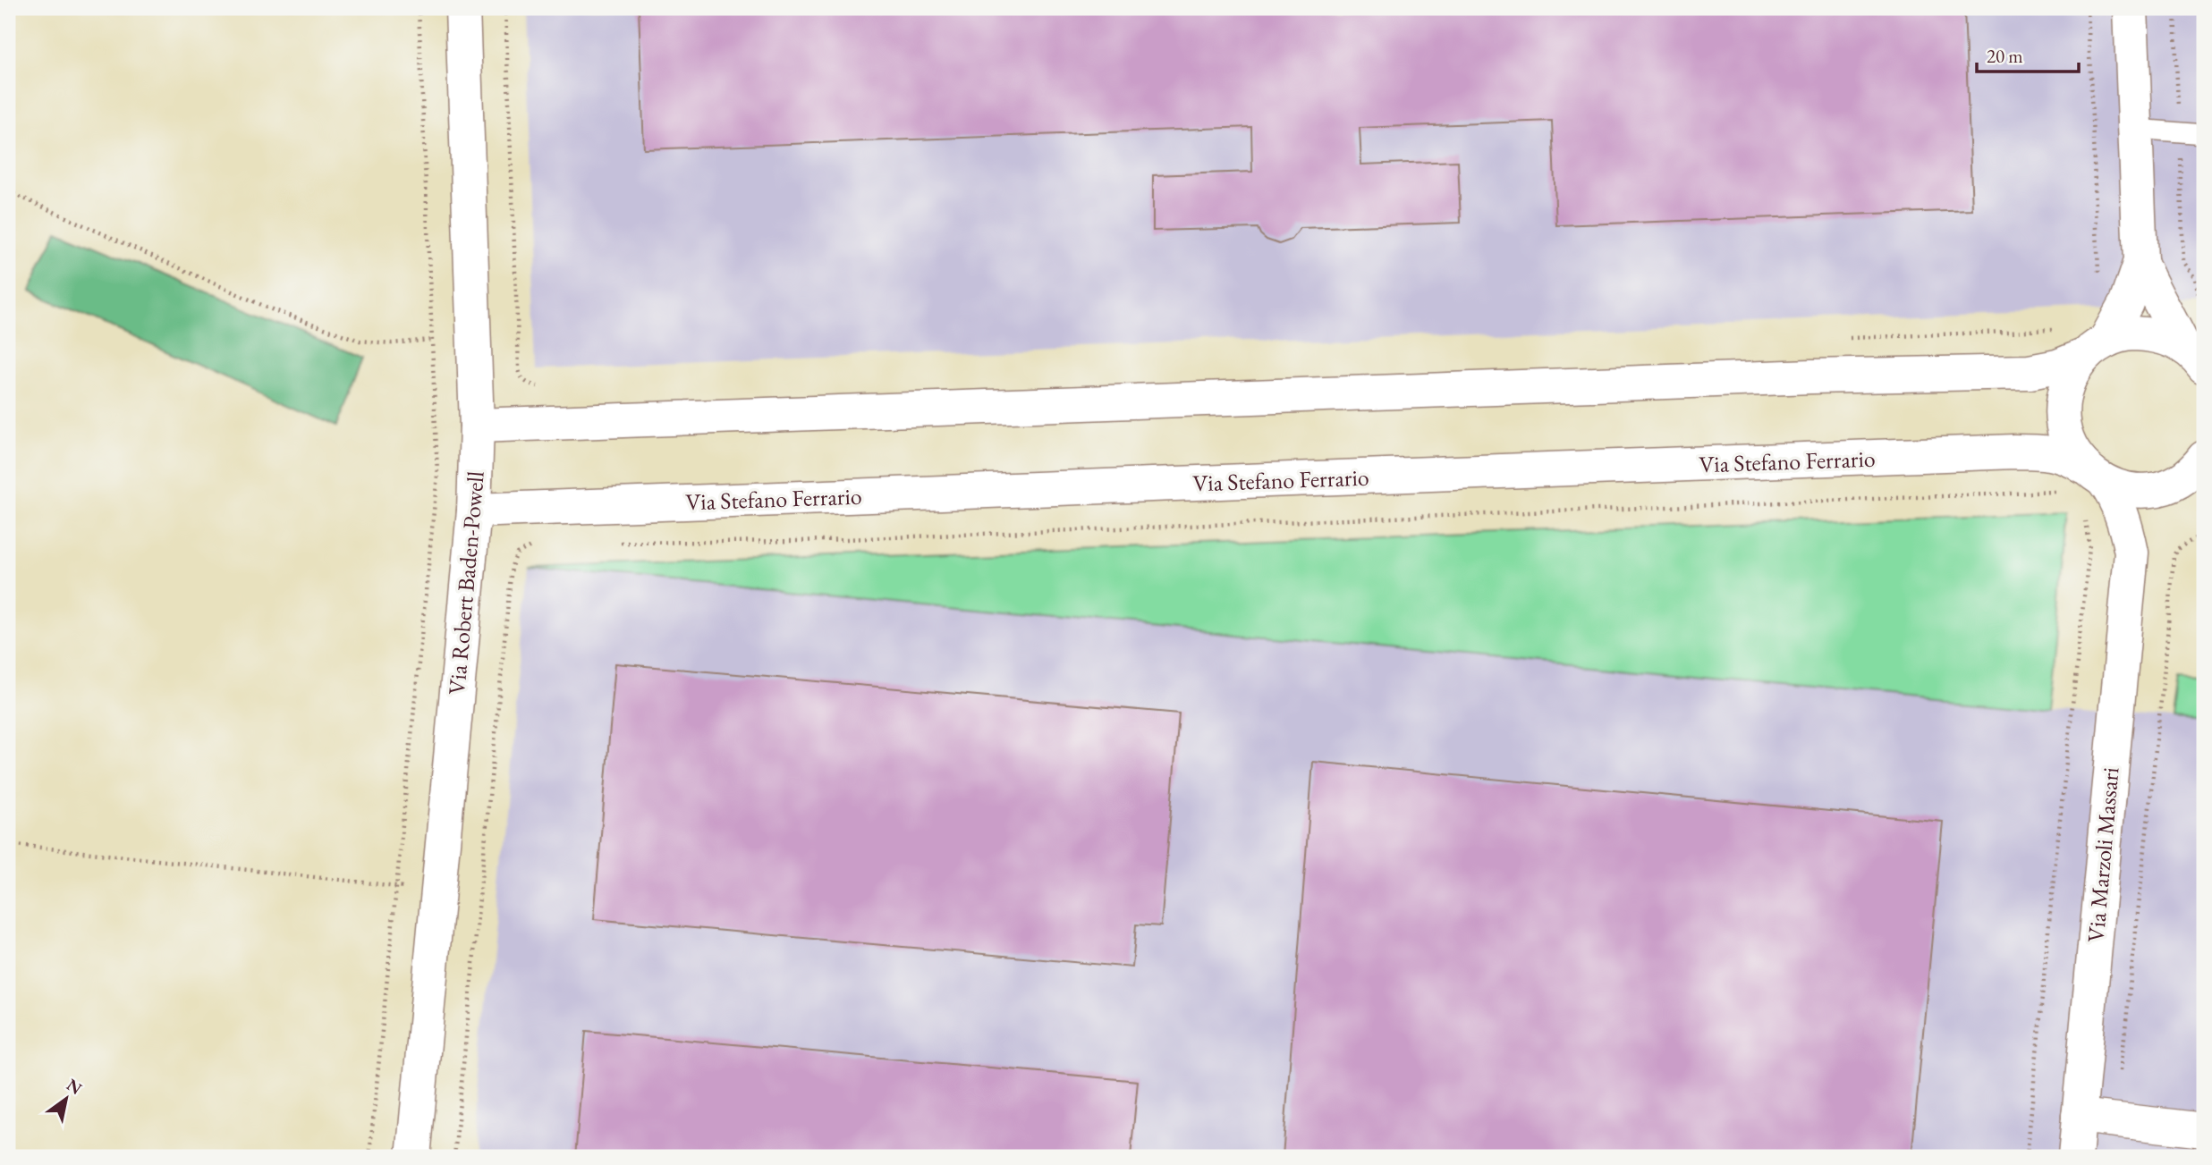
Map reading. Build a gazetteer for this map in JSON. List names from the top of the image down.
{
  "streets": {
    "street": ["Via Stefano Ferrario", "Via Robert Baden-Powell", "Via Marzoli Massari"]
  },
  "crossings": [
    ["Via Stefano Ferrario", "Via Robert Baden-Powell"],
    ["Via Stefano Ferrario", "Via Marzoli Massari"]
  ],
  "scale_bar": "20 m",
  "north": "top right"
}
